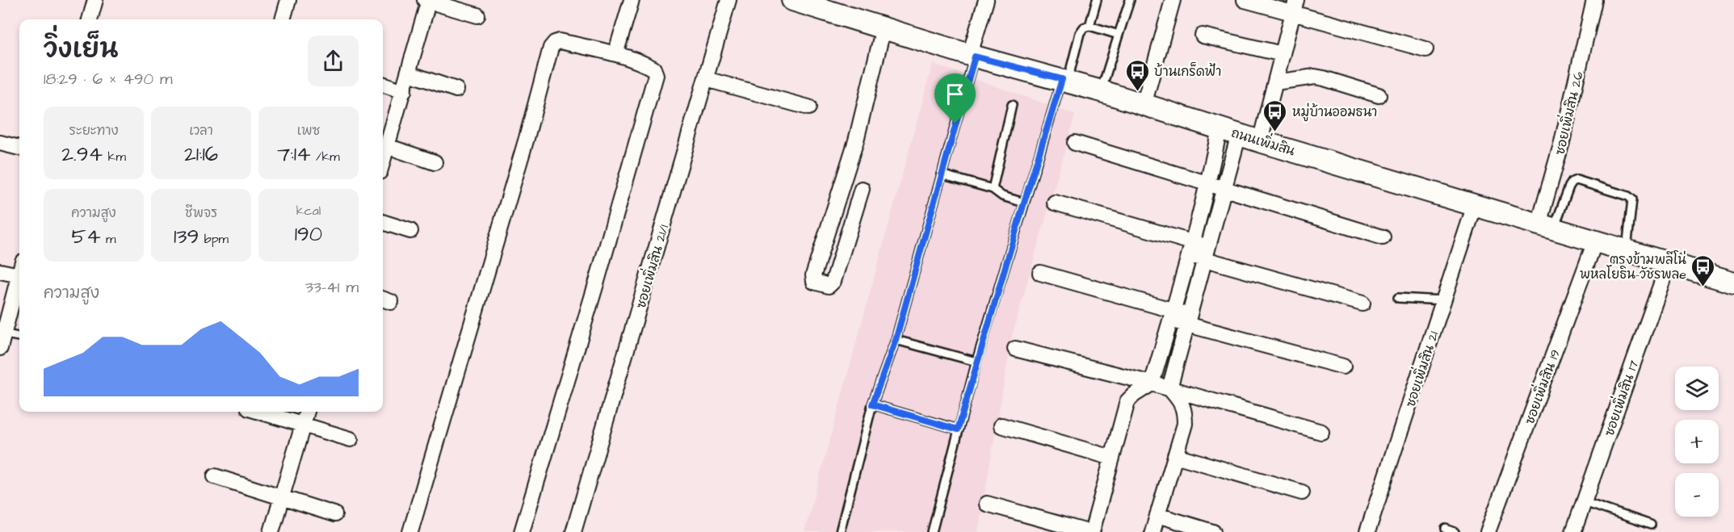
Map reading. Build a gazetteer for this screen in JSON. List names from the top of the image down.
{
  "streets": {
    "street": [
      "ซอยเพิ่มสิน 26",
      "ถนนเพิ่มสิน",
      "ซอยเพิ่มสิน 21/1",
      "ซอยเพิ่มสิน 21",
      "ซอยเพิ่มสิน 19",
      "ซอยเพิ่มสิน 17"
    ]
  },
  "crossings": [
    ["ซอยเพิ่มสิน 26", "ถนนเพิ่มสิน"],
    ["ถนนเพิ่มสิน", "ซอยเพิ่มสิน 21"],
    ["ถนนเพิ่มสิน", "ซอยเพิ่มสิน 19"],
    ["ถนนเพิ่มสิน", "ซอยเพิ่มสิน 17"]
  ],
  "places": {
    "bus stop": ["บ้านเกร็ดฟ้า", "หมู่บ้านออมธนา", "ตรงข้ามพลีโน่ พหลโยธิน-วัชรพลe"]
  },
  "page": {
    "heading": ["วิ่งเย็น", "18:29 · 6 × 490 m"],
    "stats": [
      ["ระยะทาง", "2.94 km"],
      ["เวลา", "21:16"],
      ["เพซ", "7:14 /km"],
      ["ความสูง", "54 m"],
      ["ชีพจร", "139 bpm"],
      ["kcal", "190"]
    ],
    "chart": ["ความสูง", "33–41 m"],
    "map_buttons": ["+", "−"]
  }
}
